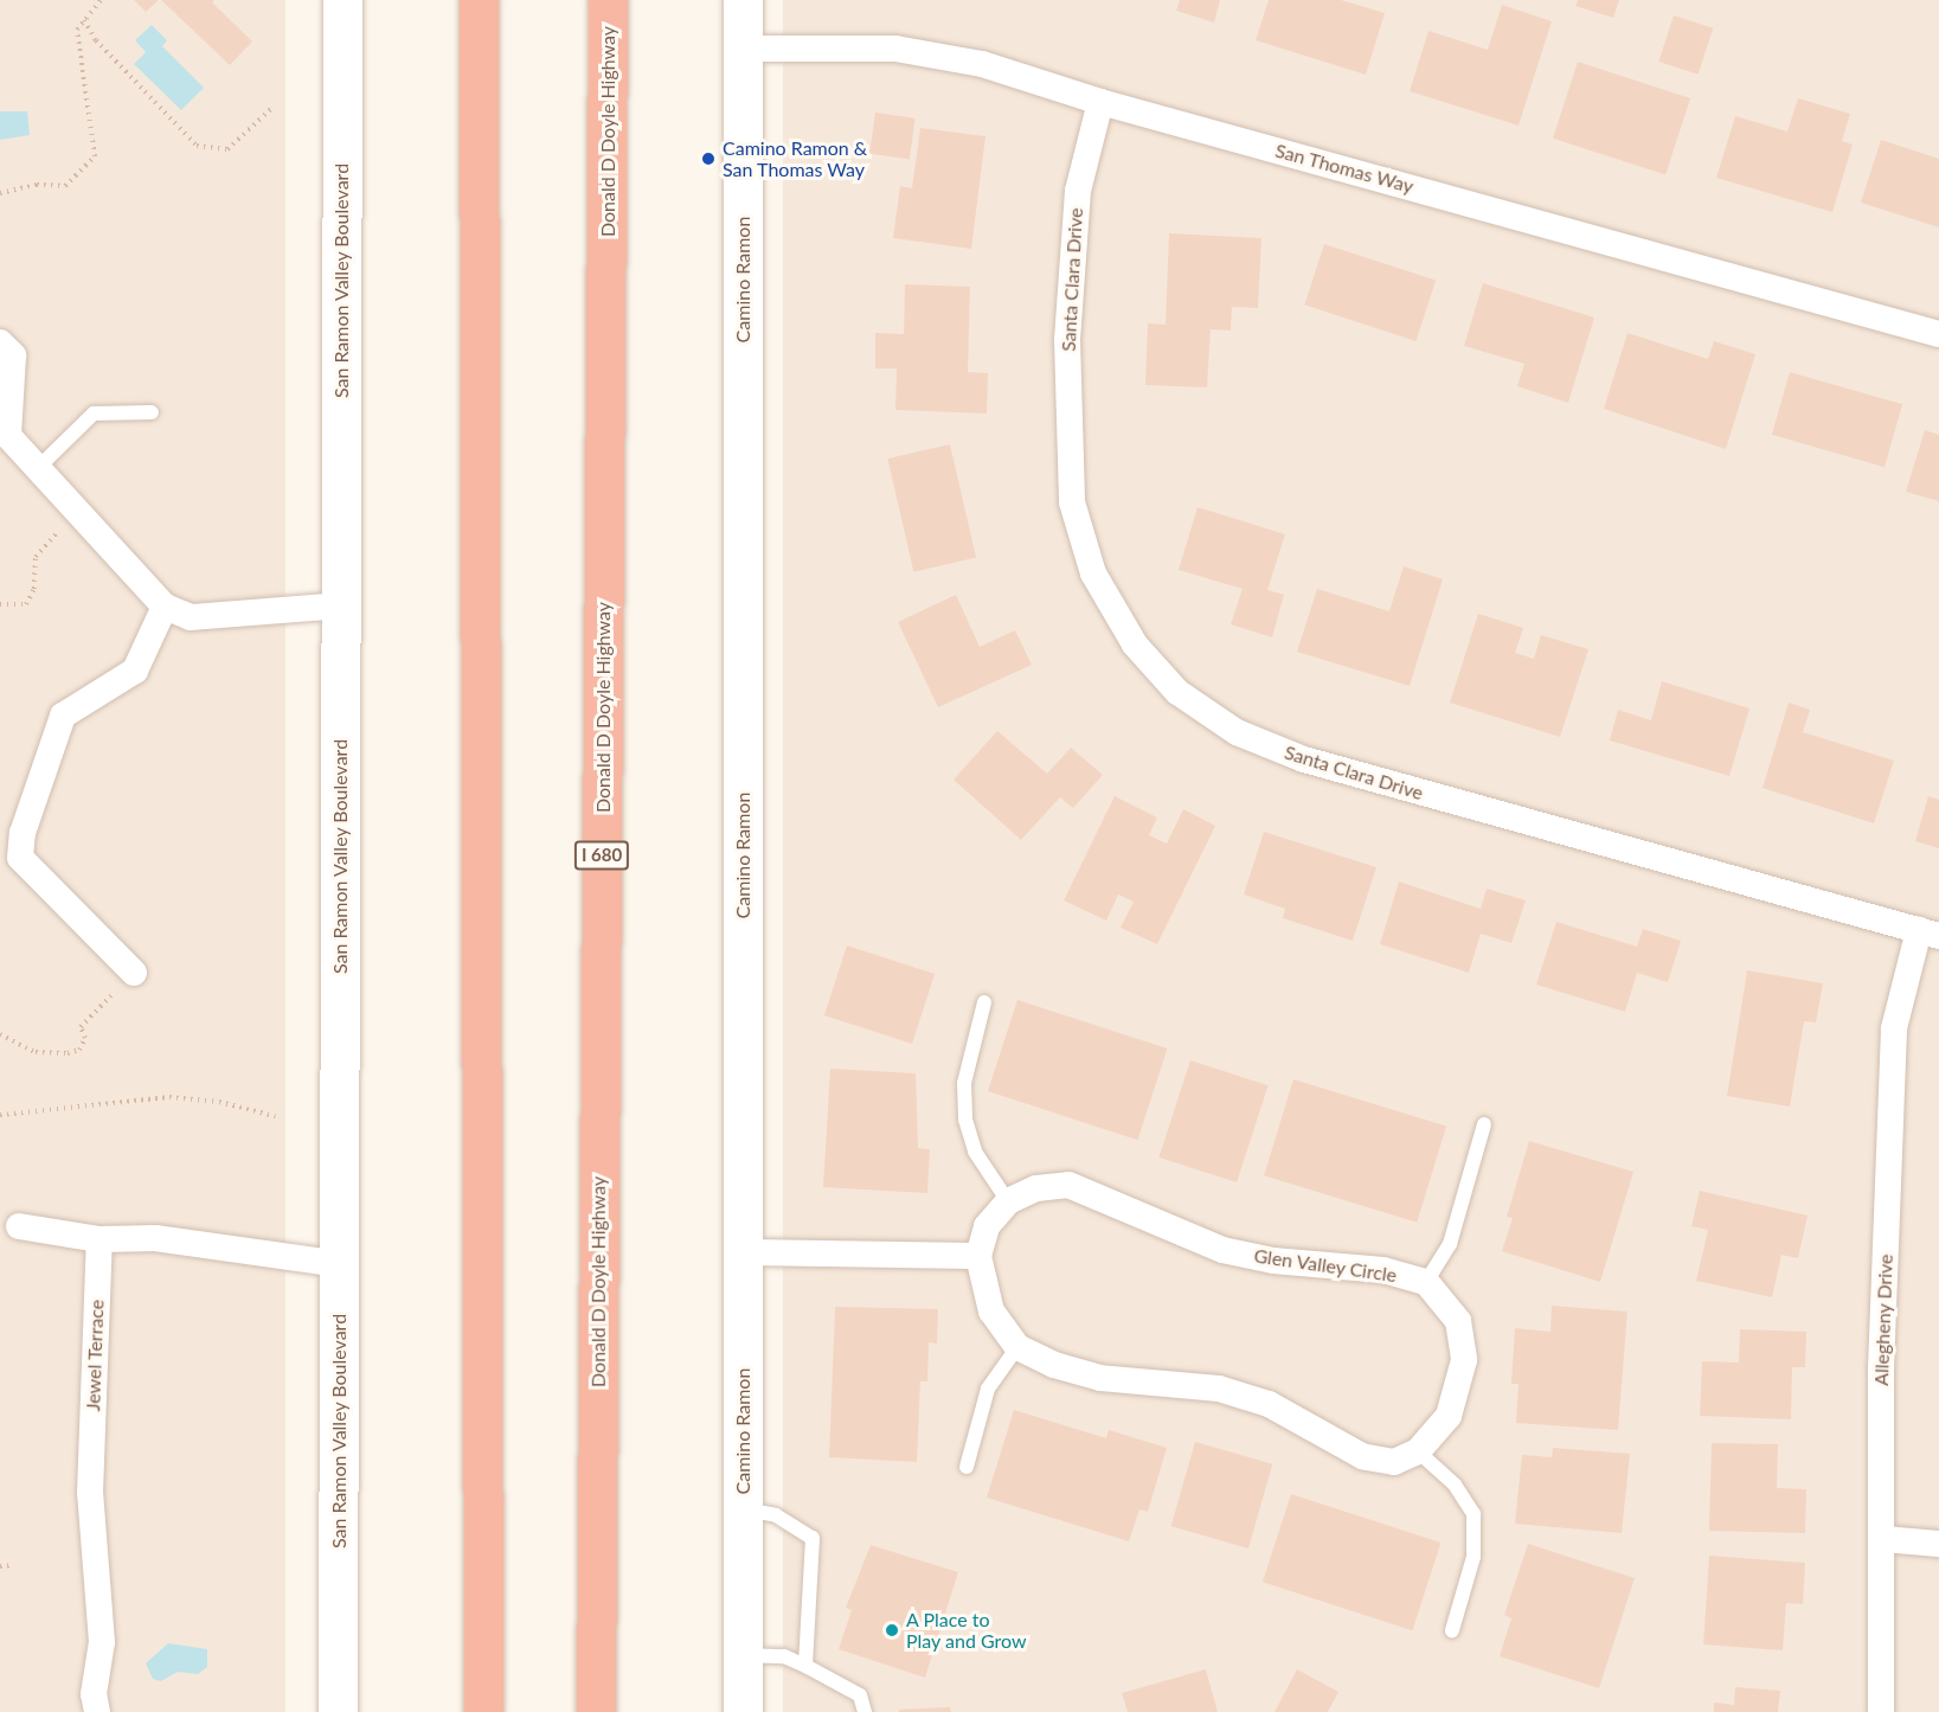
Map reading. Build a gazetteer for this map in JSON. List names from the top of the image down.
{
  "streets": {
    "highway": ["Donald D Doyle Highway", "I 680"],
    "street": [
      "San Thomas Way",
      "Camino Ramon",
      "Santa Clara Drive",
      "San Ramon Valley Boulevard",
      "Glen Valley Circle",
      "Allegheny Drive",
      "Jewel Terrace"
    ]
  },
  "crossings": [
    ["San Thomas Way", "Camino Ramon"],
    ["San Thomas Way", "Santa Clara Drive"],
    ["Santa Clara Drive", "Allegheny Drive"]
  ],
  "places": ["Camino Ramon & San Thomas Way", "A Place to Play and Grow"]
}
